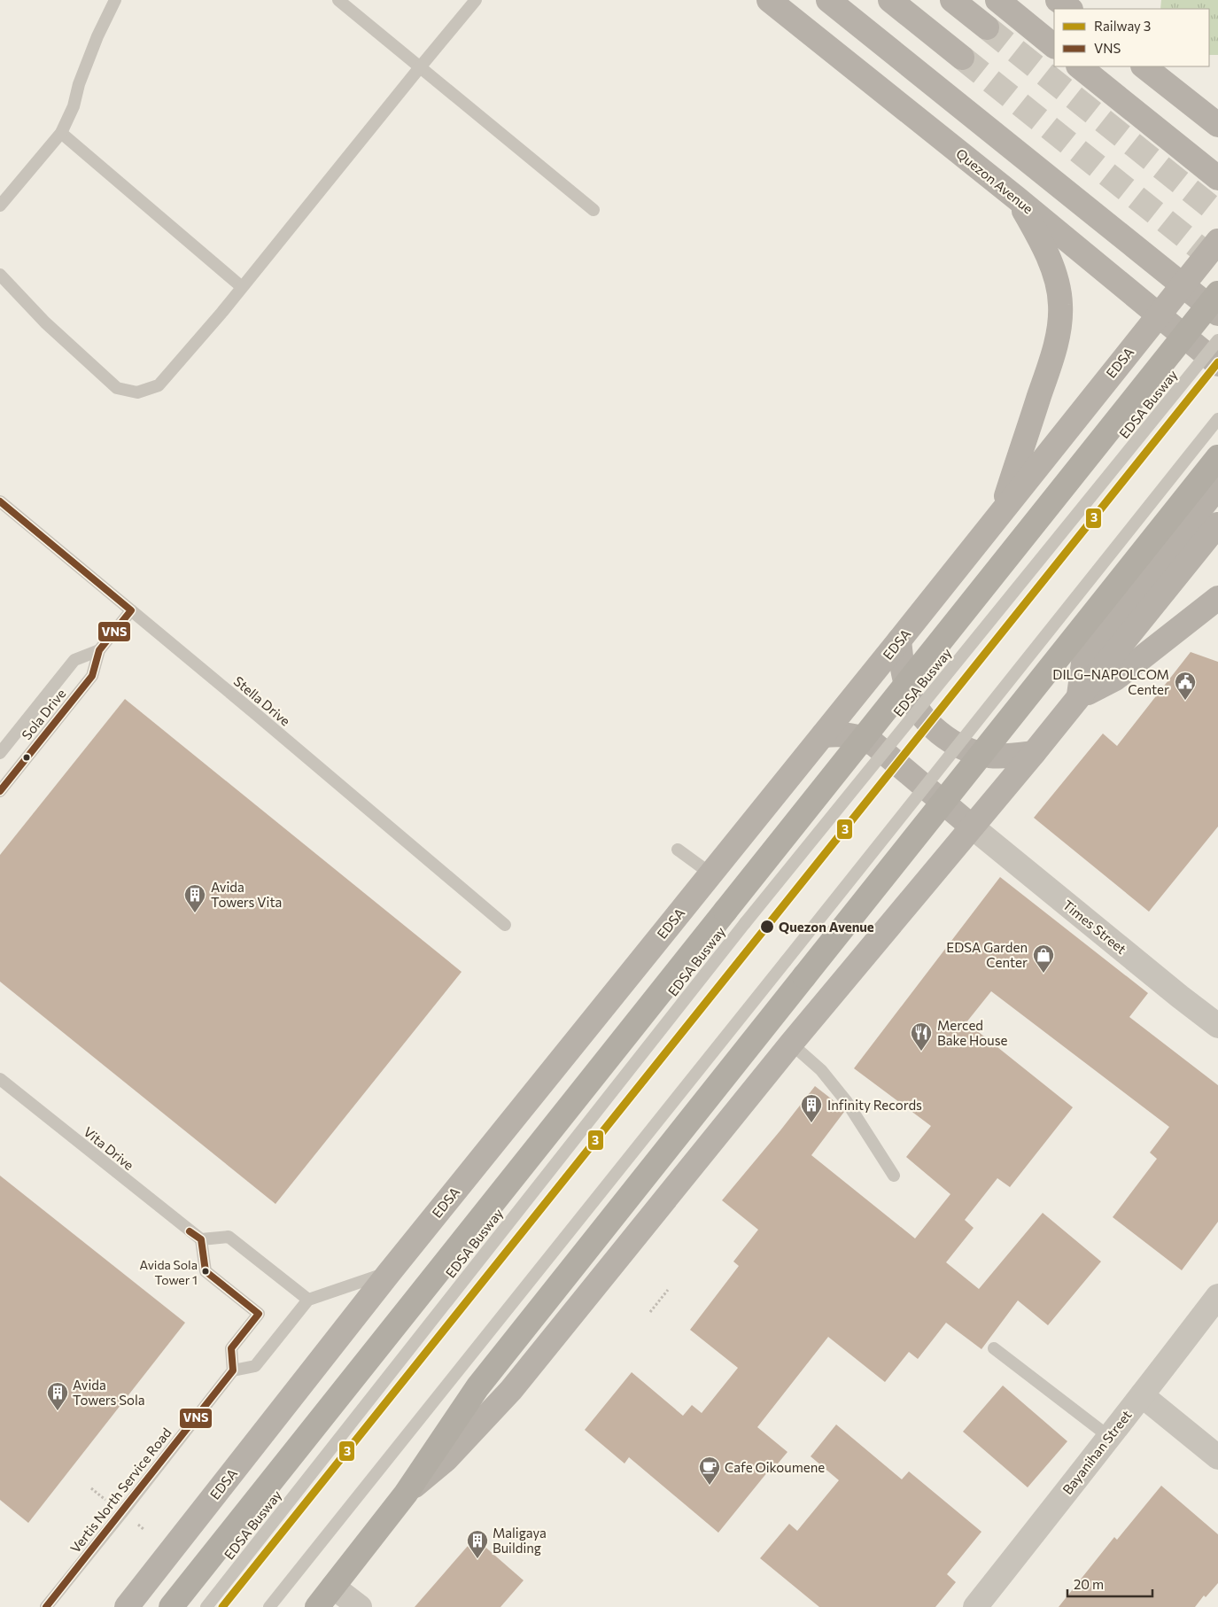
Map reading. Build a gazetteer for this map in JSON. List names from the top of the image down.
{
  "streets": {
    "main road": ["Quezon Avenue", "EDSA"],
    "street": ["Times Street", "Bayanihan Street"],
    "lane": [
      "EDSA Busway",
      "Stella Drive",
      "Sola Drive",
      "Vita Drive",
      "Vertis North Service Road"
    ]
  },
  "crossings": [
    ["Quezon Avenue", "EDSA"],
    ["Stella Drive", "Sola Drive"]
  ],
  "places": {
    "public building": ["DILG–NAPOLCOM Center"],
    "building": [
      "Avida Towers Vita",
      "Infinity Records",
      "Avida Towers Sola",
      "Maligaya Building"
    ],
    "other": ["Quezon Avenue", "Avida Sola Tower 1"],
    "shop": ["EDSA Garden Center"],
    "restaurant": ["Merced Bake House"],
    "cafe": ["Cafe Oikoumene"]
  },
  "lines": ["rail line 3", "transit line VNS"],
  "legend": ["Railway 3", "VNS"],
  "scale_bar": "20 m"
}
